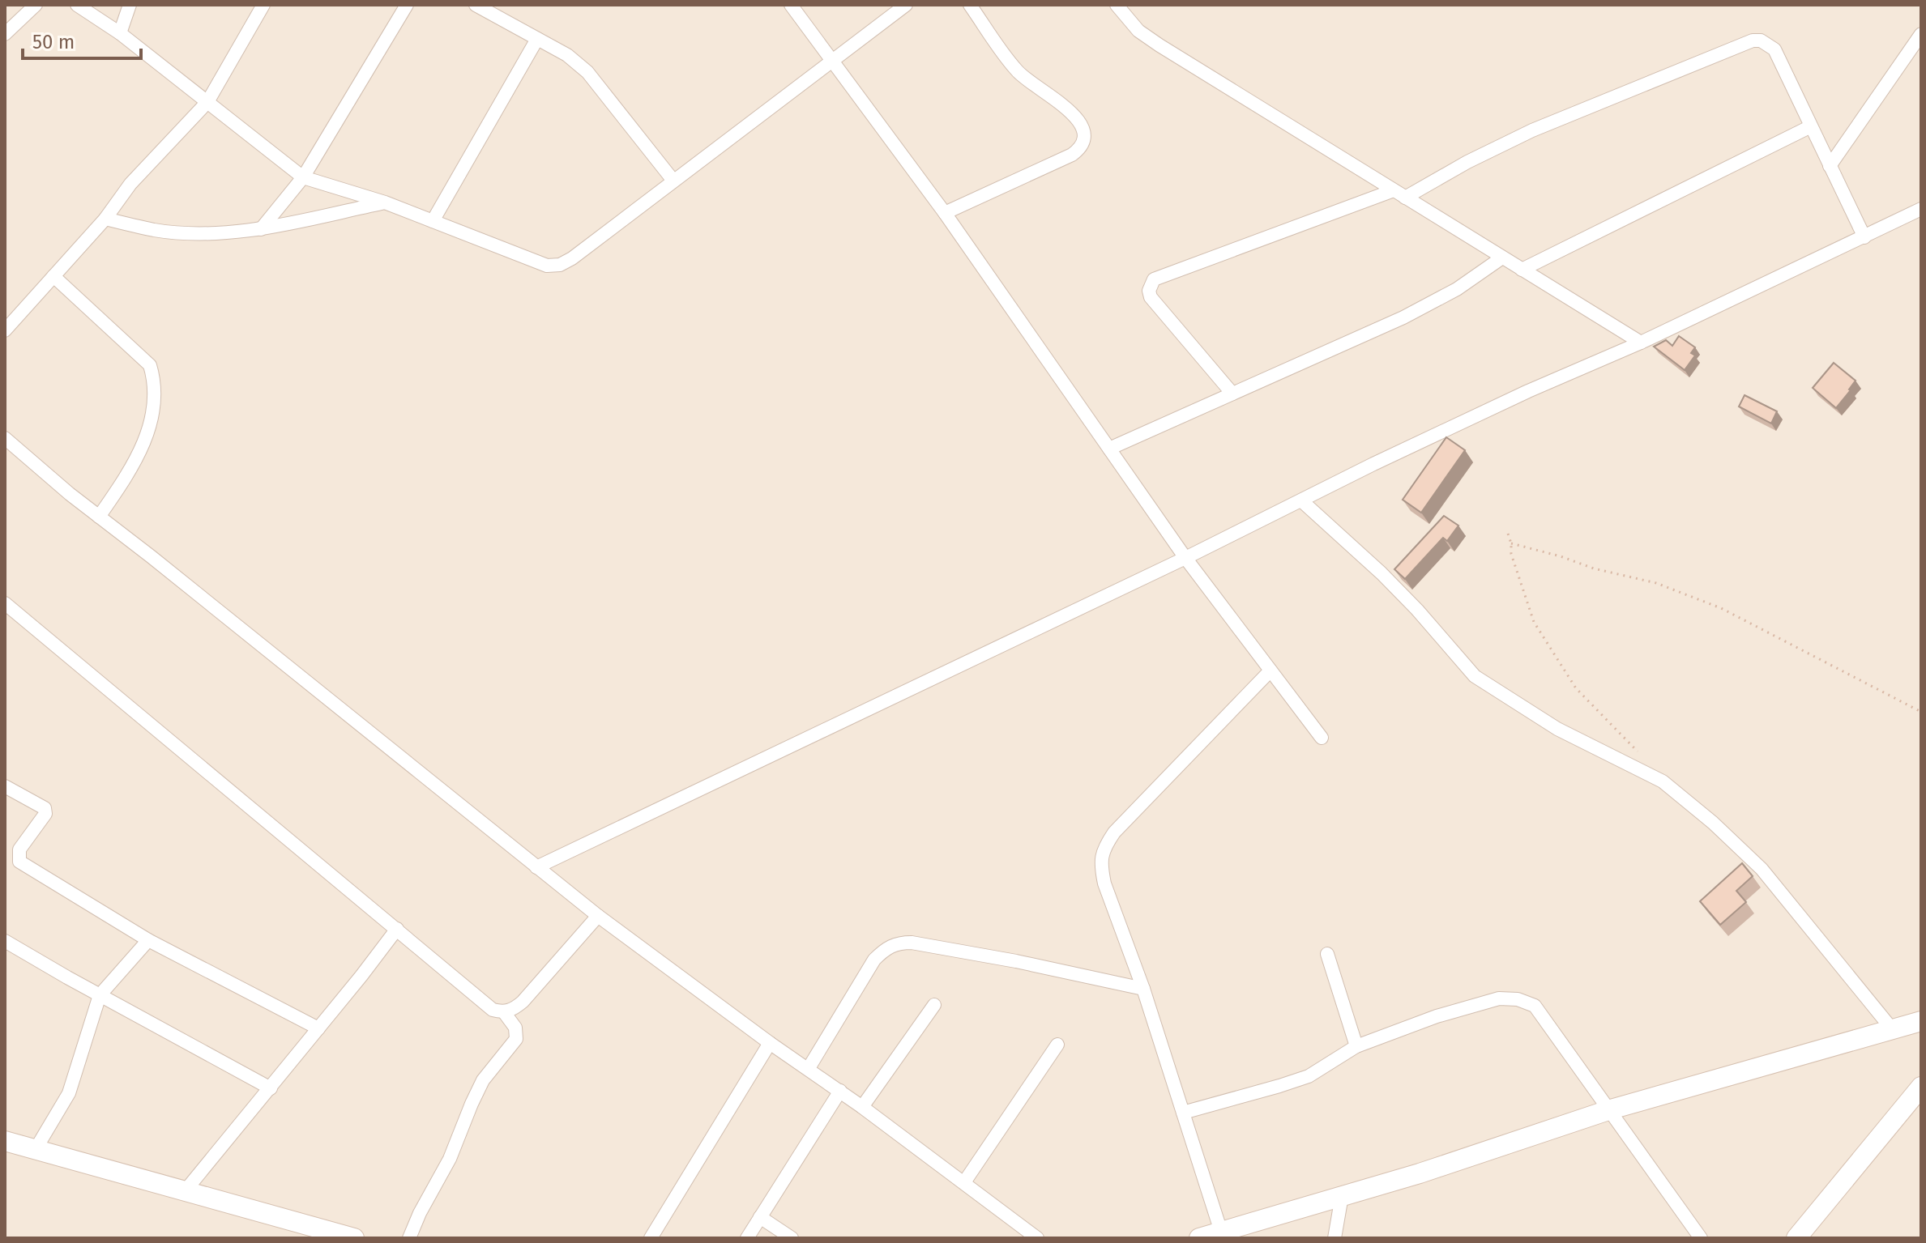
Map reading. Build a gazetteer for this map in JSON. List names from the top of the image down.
{
  "scale_bar": "50 m"
}
